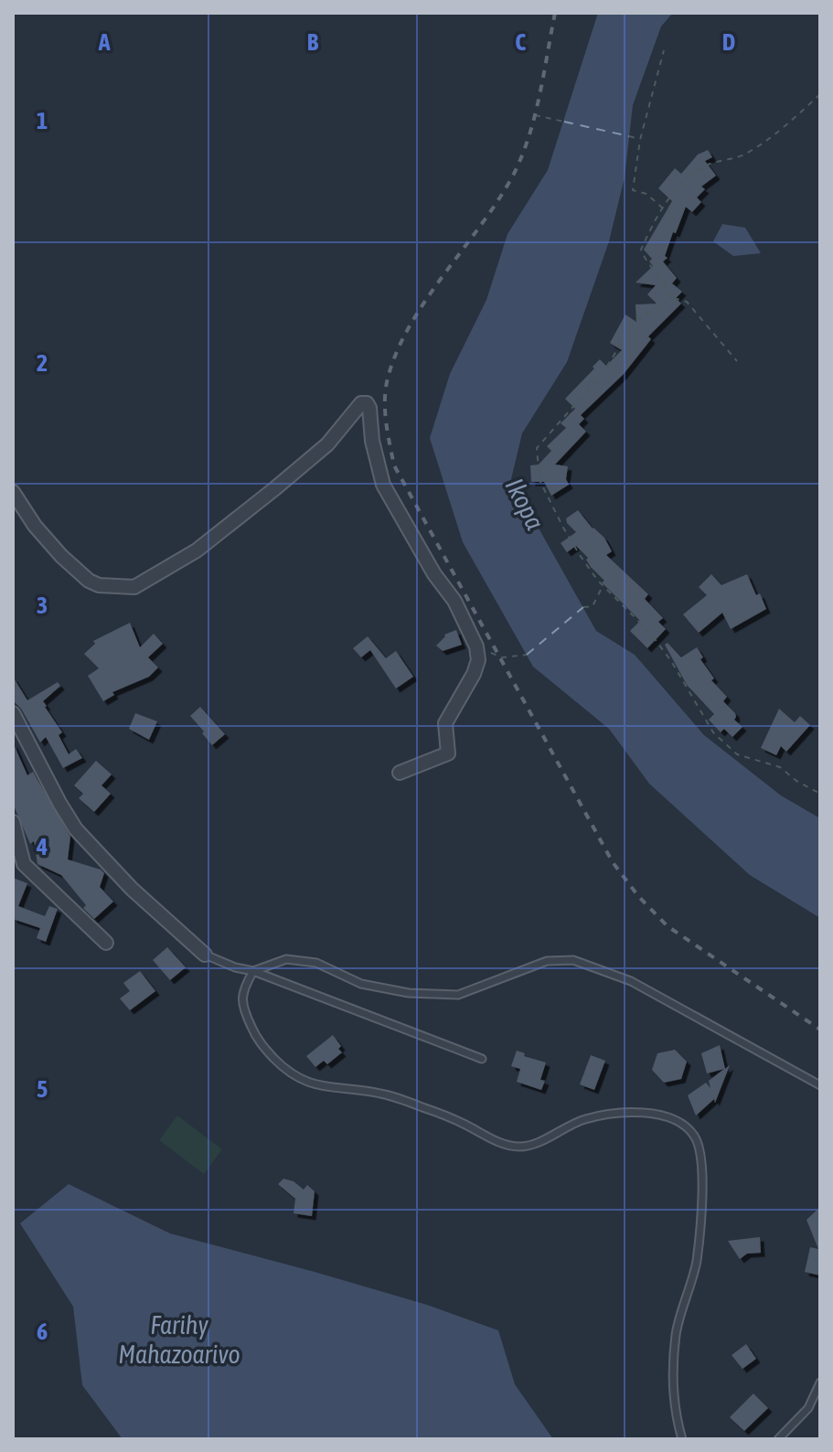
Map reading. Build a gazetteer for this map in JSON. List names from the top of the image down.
{
  "water": ["Ikopa", "Farihy Mahazoarivo"],
  "grid": {
    "columns": [
      "A",
      "B",
      "C",
      "D"
    ],
    "rows": [
      "1",
      "2",
      "3",
      "4",
      "5",
      "6"
    ]
  }
}
